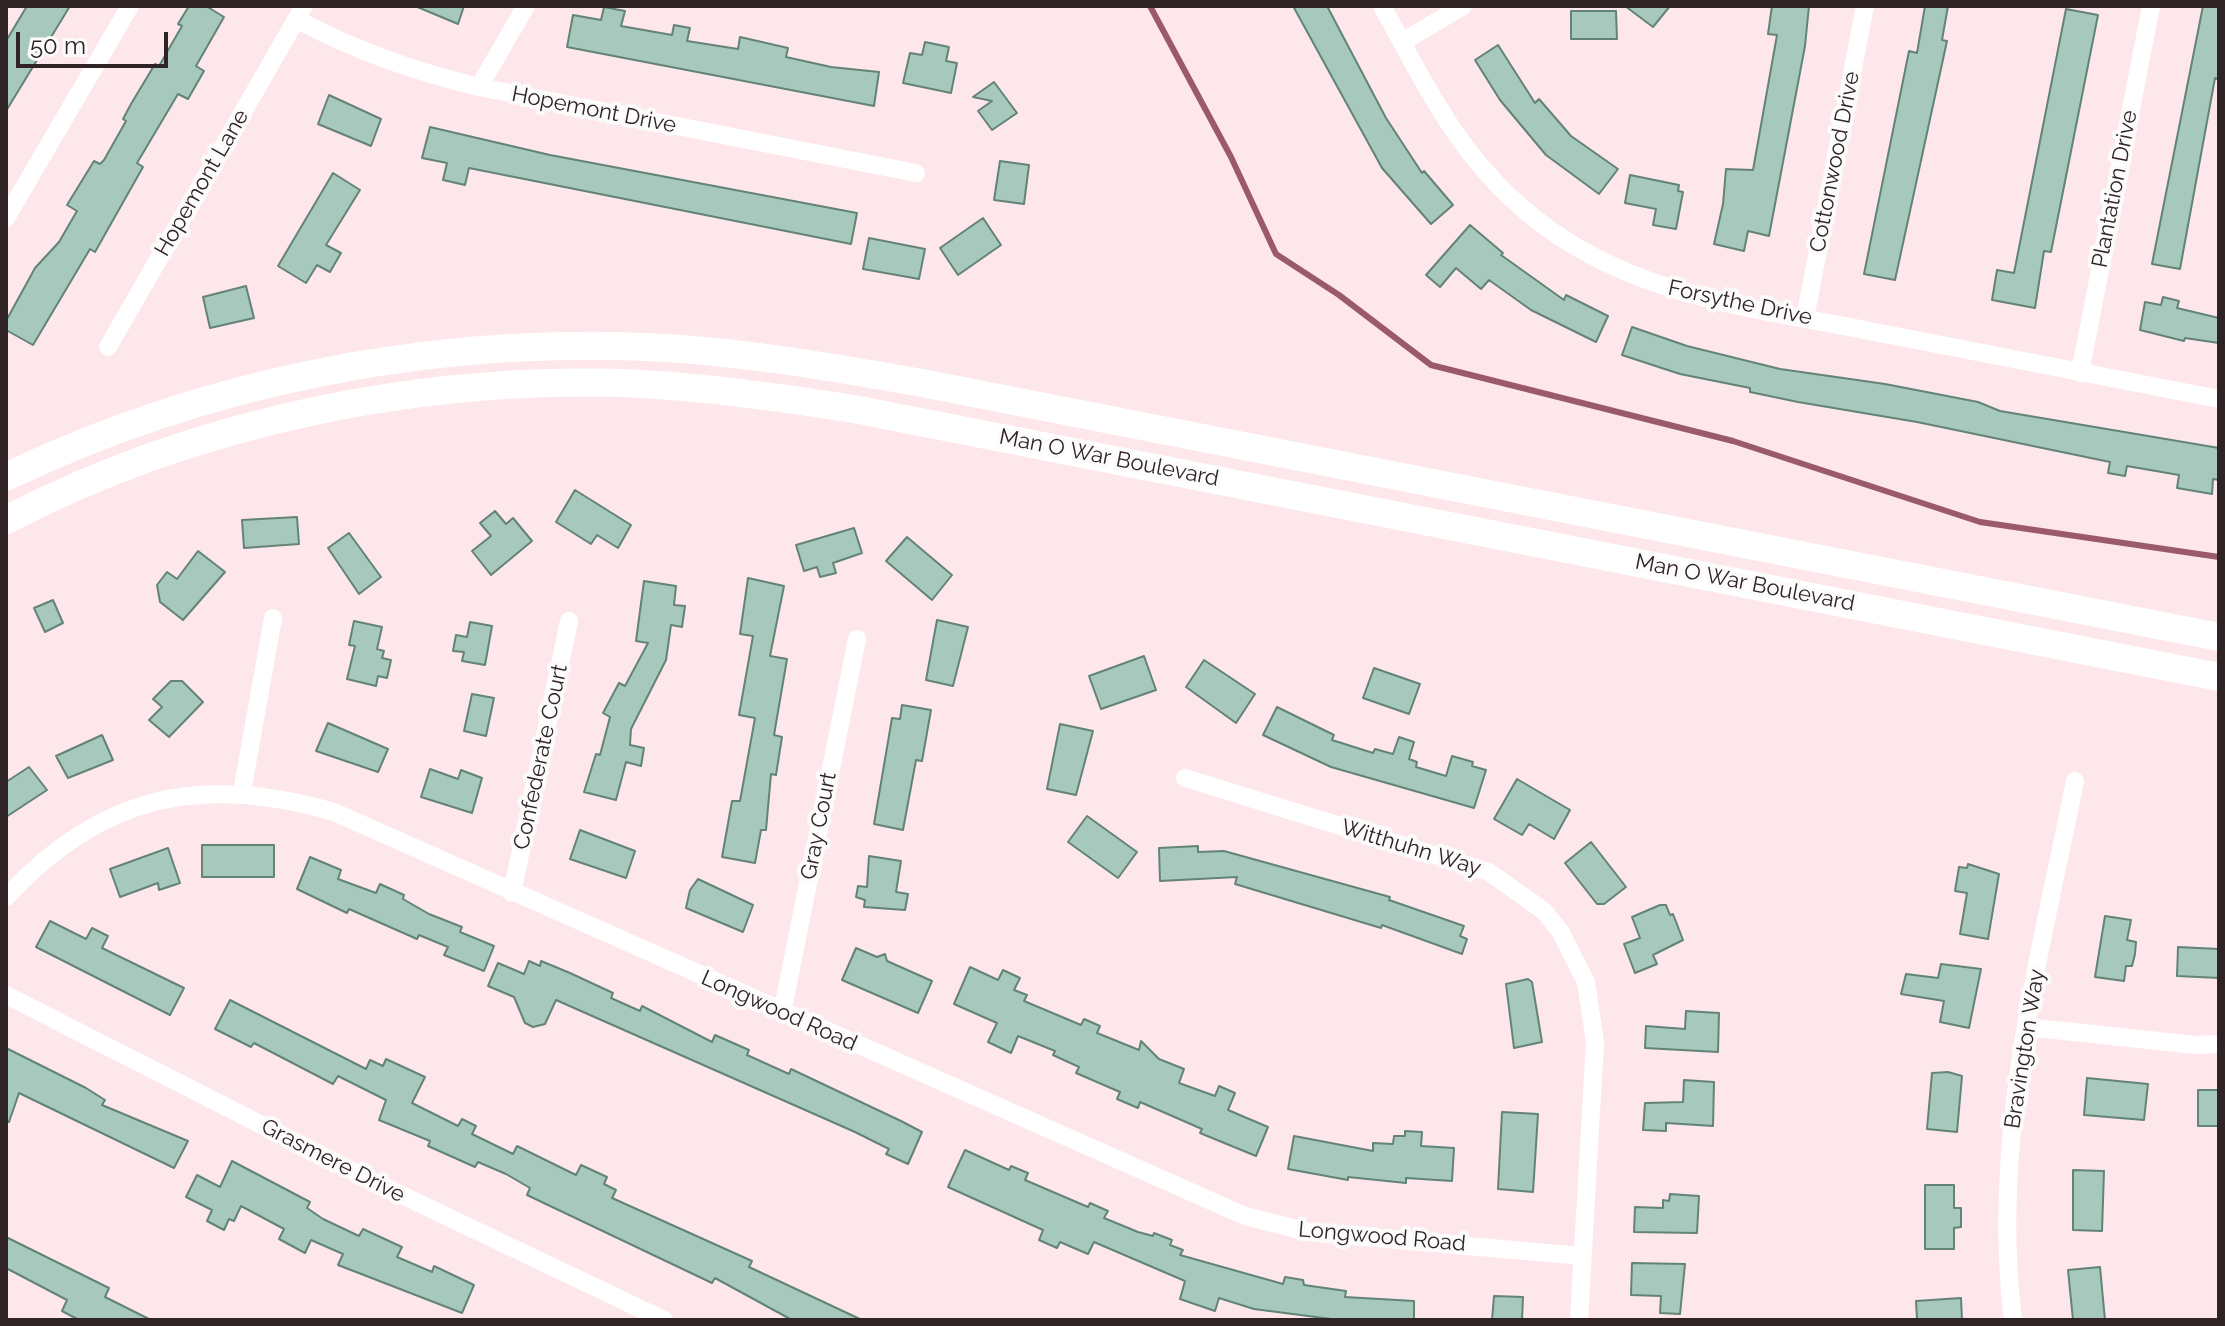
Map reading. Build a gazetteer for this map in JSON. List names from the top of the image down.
{
  "streets": {
    "main road": ["Man O War Boulevard"],
    "street": [
      "Hopemont Drive",
      "Cottonwood Drive",
      "Hopemont Lane",
      "Plantation Drive",
      "Forsythe Drive",
      "Confederate Court",
      "Gray Court",
      "Witthuhn Way",
      "Longwood Road",
      "Bravington Way",
      "Grasmere Drive"
    ]
  },
  "crossings": [
    ["Hopemont Drive", "Hopemont Lane"],
    ["Cottonwood Drive", "Forsythe Drive"],
    ["Plantation Drive", "Forsythe Drive"],
    ["Confederate Court", "Longwood Road"],
    ["Gray Court", "Longwood Road"],
    ["Witthuhn Way", "Longwood Road"]
  ],
  "scale_bar": "50 m"
}
